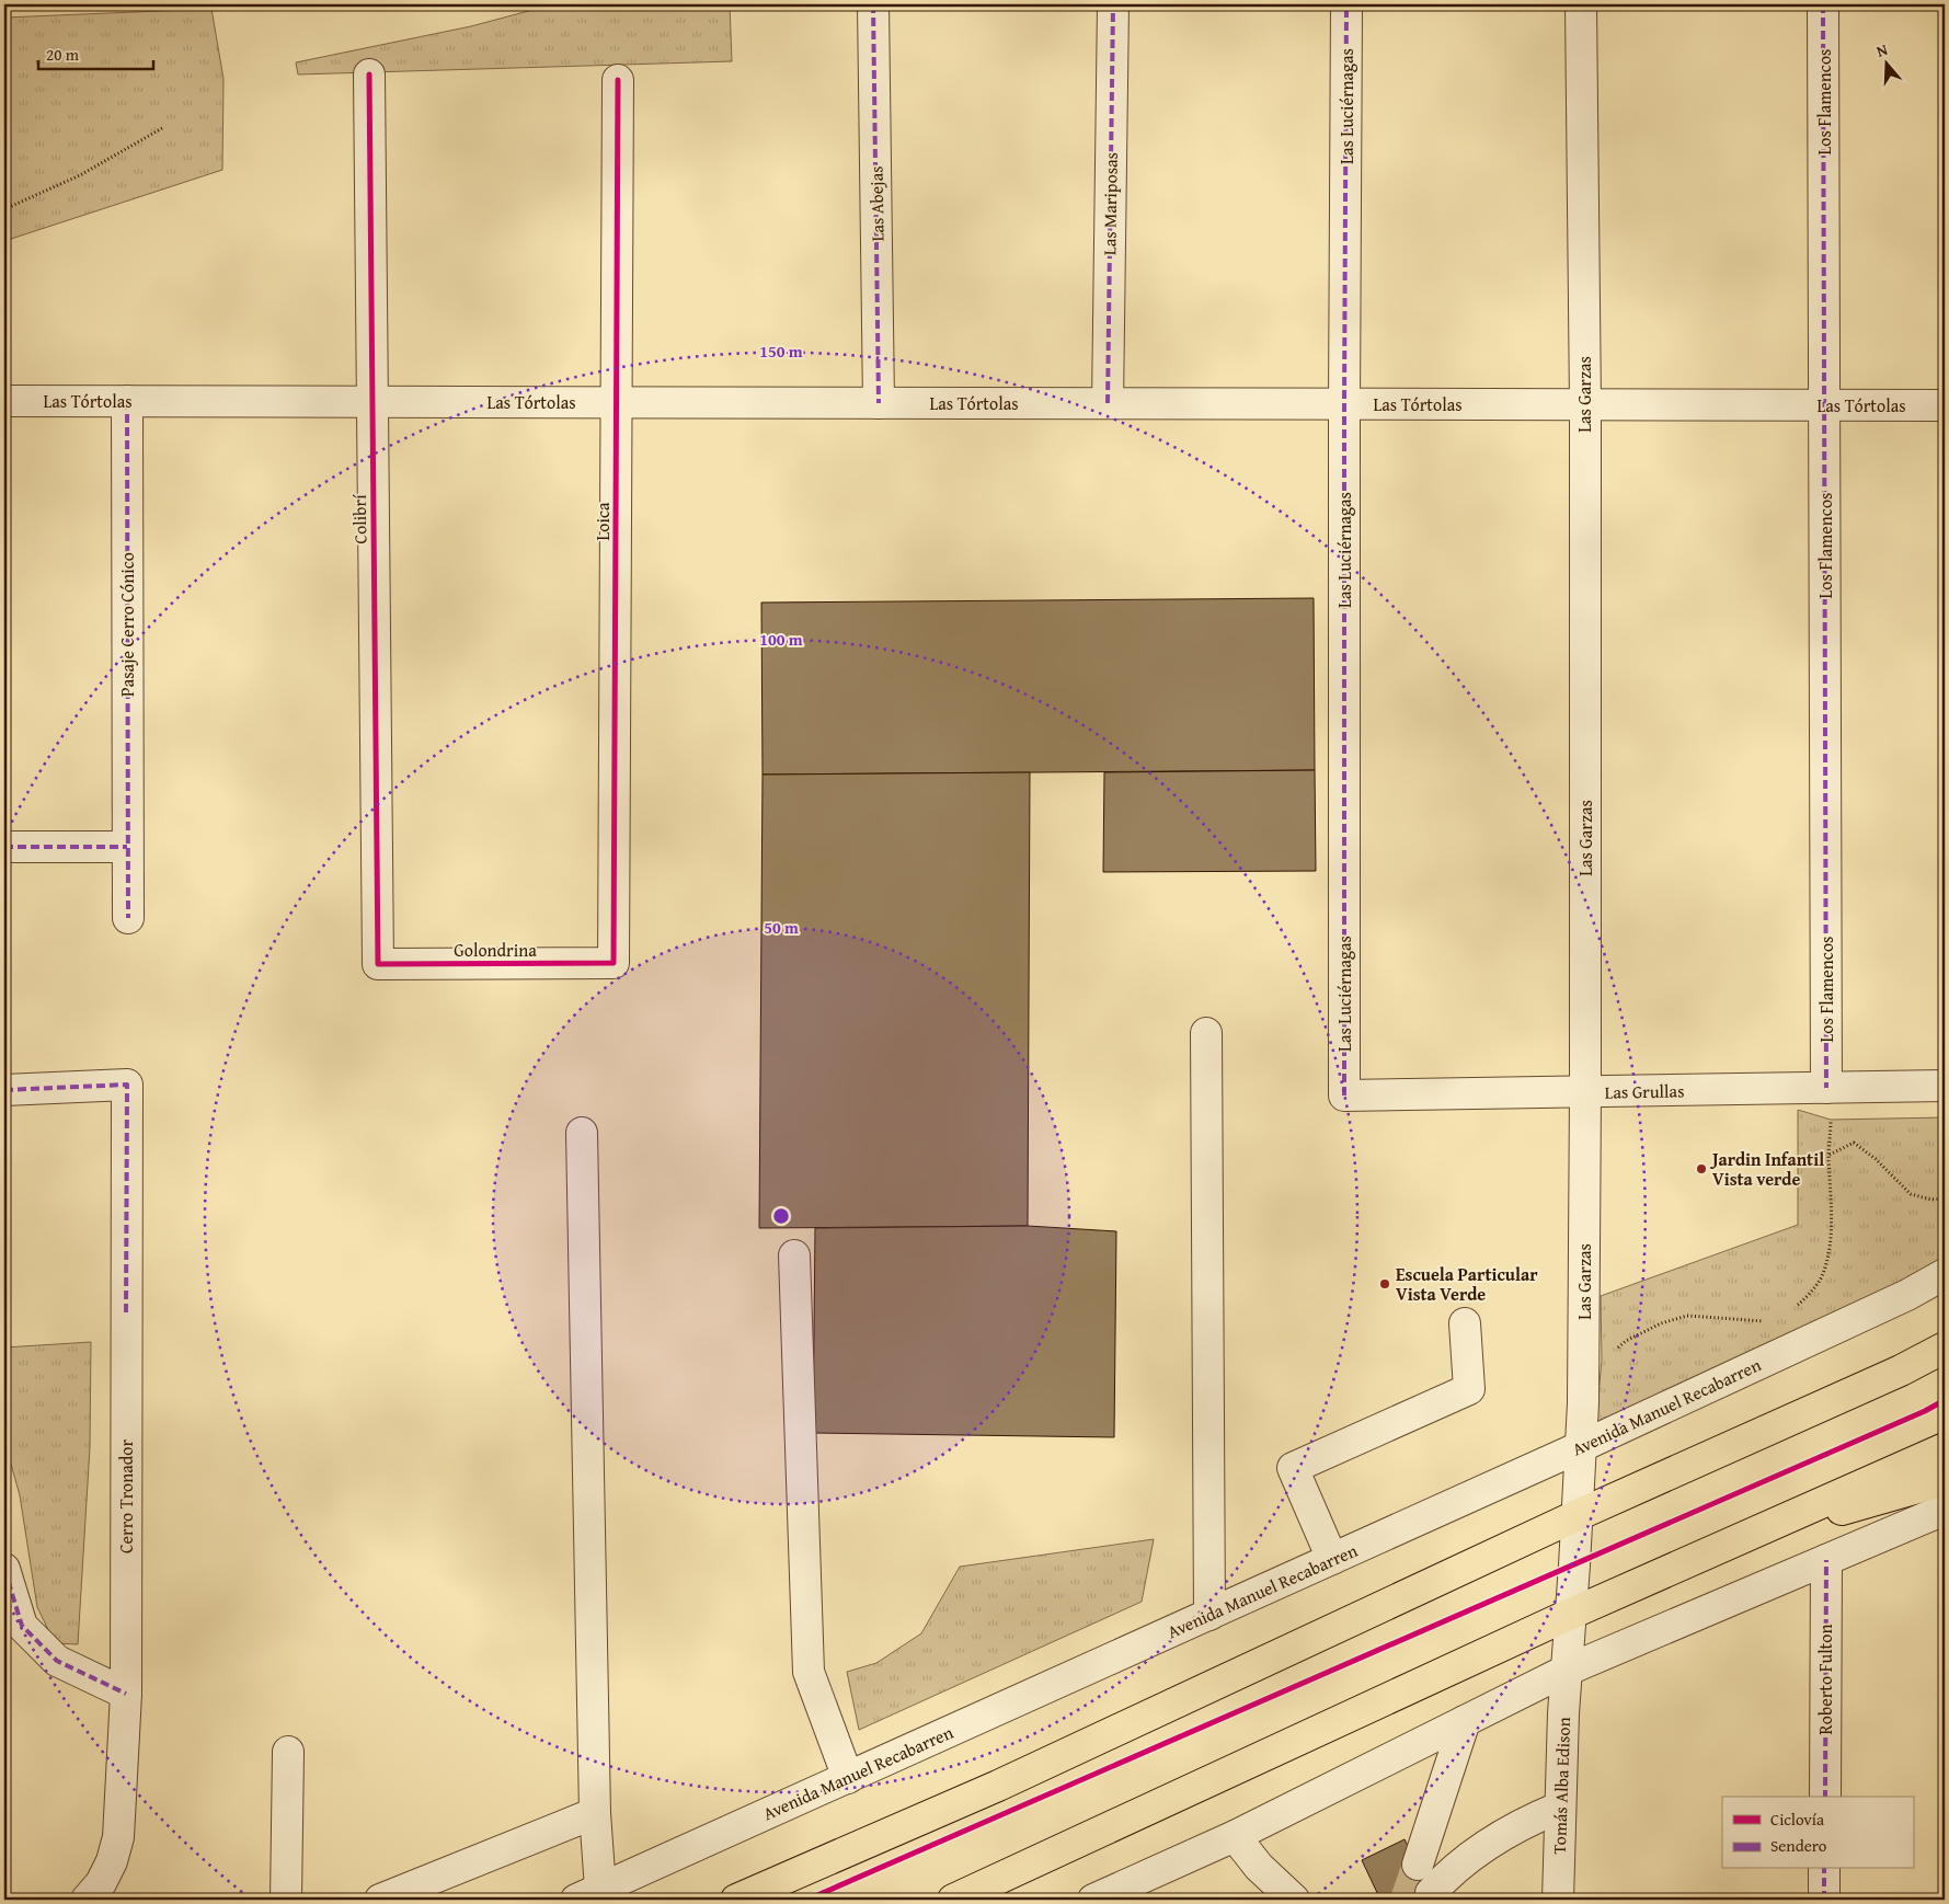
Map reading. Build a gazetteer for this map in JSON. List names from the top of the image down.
{
  "streets": {
    "street": [
      "Los Flamencos",
      "Las Luciérnagas",
      "Las Abejas",
      "Las Mariposas",
      "Las Garzas",
      "Las Tórtolas",
      "Colibrí",
      "Loica",
      "Pasaje Cerro Cónico",
      "Golondrina",
      "Las Grullas",
      "Avenida Manuel Recabarren",
      "Cerro Tronador",
      "Roberto Fulton",
      "Tomás Alba Edison"
    ]
  },
  "crossings": [
    ["Los Flamencos", "Las Tórtolas"],
    ["Los Flamencos", "Las Grullas"],
    ["Las Luciérnagas", "Las Tórtolas"],
    ["Las Luciérnagas", "Las Grullas"],
    ["Las Abejas", "Las Tórtolas"],
    ["Las Mariposas", "Las Tórtolas"],
    ["Las Garzas", "Las Tórtolas"],
    ["Las Garzas", "Las Grullas"],
    ["Las Garzas", "Avenida Manuel Recabarren"],
    ["Las Garzas", "Tomás Alba Edison"],
    ["Las Tórtolas", "Colibrí"],
    ["Las Tórtolas", "Loica"],
    ["Las Tórtolas", "Pasaje Cerro Cónico"],
    ["Colibrí", "Golondrina"],
    ["Loica", "Golondrina"]
  ],
  "places": ["Jardin Infantil Vista verde", "Escuela Particular Vista Verde"],
  "legend": ["Ciclovía", "Sendero"],
  "scale_bar": "20 m",
  "north": "top",
  "rings": ["150 m", "100 m", "50 m"]
}
